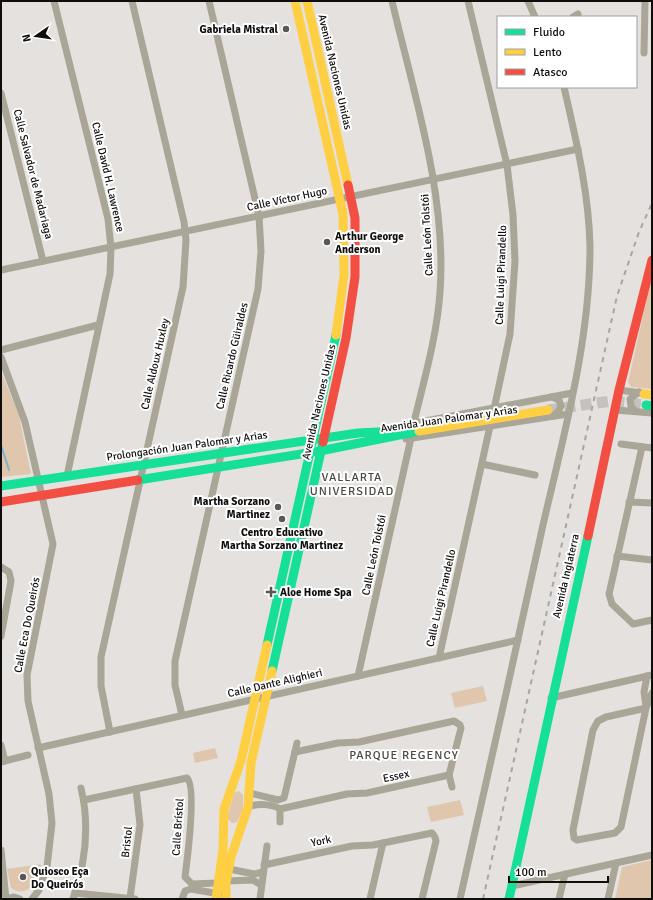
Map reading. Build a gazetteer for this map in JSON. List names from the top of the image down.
{
  "streets": {
    "street": [
      "Avenida Naciones Unidas",
      "Calle Salvador de Madariaga",
      "Calle David H. Lawrence",
      "Calle Víctor Hugo",
      "Calle León Tolstói",
      "Calle Luigi Pirandello",
      "Calle Ricardo Güiraldes",
      "Calle Aldoux Huxley",
      "Avenida Juan Palomar y Arias",
      "Prolongación Juan Palomar y Arias",
      "Avenida Inglaterra",
      "Calle Eca Do Queirós",
      "Calle Dante Alighieri",
      "Essex",
      "Calle Brístol",
      "York",
      "Bristol"
    ]
  },
  "crossings": [
    ["Avenida Naciones Unidas", "Calle Víctor Hugo"],
    ["Avenida Naciones Unidas", "Prolongación Juan Palomar y Arias"],
    ["Avenida Naciones Unidas", "Calle Dante Alighieri"],
    ["Avenida Naciones Unidas", "Essex"],
    ["Avenida Naciones Unidas", "Calle Brístol"],
    ["Avenida Naciones Unidas", "York"],
    ["Calle Salvador de Madariaga", "Calle Víctor Hugo"],
    ["Calle David H. Lawrence", "Calle Víctor Hugo"],
    ["Calle David H. Lawrence", "Prolongación Juan Palomar y Arias"],
    ["Calle Víctor Hugo", "Calle León Tolstói"],
    ["Calle Víctor Hugo", "Calle Luigi Pirandello"],
    ["Calle Víctor Hugo", "Calle Ricardo Güiraldes"],
    ["Calle Víctor Hugo", "Calle Aldoux Huxley"],
    ["Calle León Tolstói", "Avenida Juan Palomar y Arias"],
    ["Calle León Tolstói", "Calle Dante Alighieri"],
    ["Calle Luigi Pirandello", "Avenida Juan Palomar y Arias"],
    ["Calle Luigi Pirandello", "Calle Dante Alighieri"],
    ["Calle Ricardo Güiraldes", "Prolongación Juan Palomar y Arias"],
    ["Calle Ricardo Güiraldes", "Calle Dante Alighieri"],
    ["Calle Aldoux Huxley", "Prolongación Juan Palomar y Arias"],
    ["Calle Aldoux Huxley", "Calle Dante Alighieri"],
    ["Avenida Juan Palomar y Arias", "Prolongación Juan Palomar y Arias"],
    ["Prolongación Juan Palomar y Arias", "Calle Eca Do Queirós"],
    ["Calle Eca Do Queirós", "Calle Dante Alighieri"],
    ["Calle Brístol", "Bristol"]
  ],
  "districts": ["VALLARTA UNIVERSIDAD", "PARQUE REGENCY"],
  "places": {
    "other": [
      "Gabriela Mistral",
      "Arthur George Anderson",
      "Martha Sorzano Martinez",
      "Centro Educativo Martha Sorzano Martinez",
      "Quiosco Eça Do Queirós"
    ],
    "health": ["Aloe Home Spa"]
  },
  "legend": ["Fluido", "Lento", "Atasco"],
  "scale_bar": "100 m",
  "north": "left"
}
